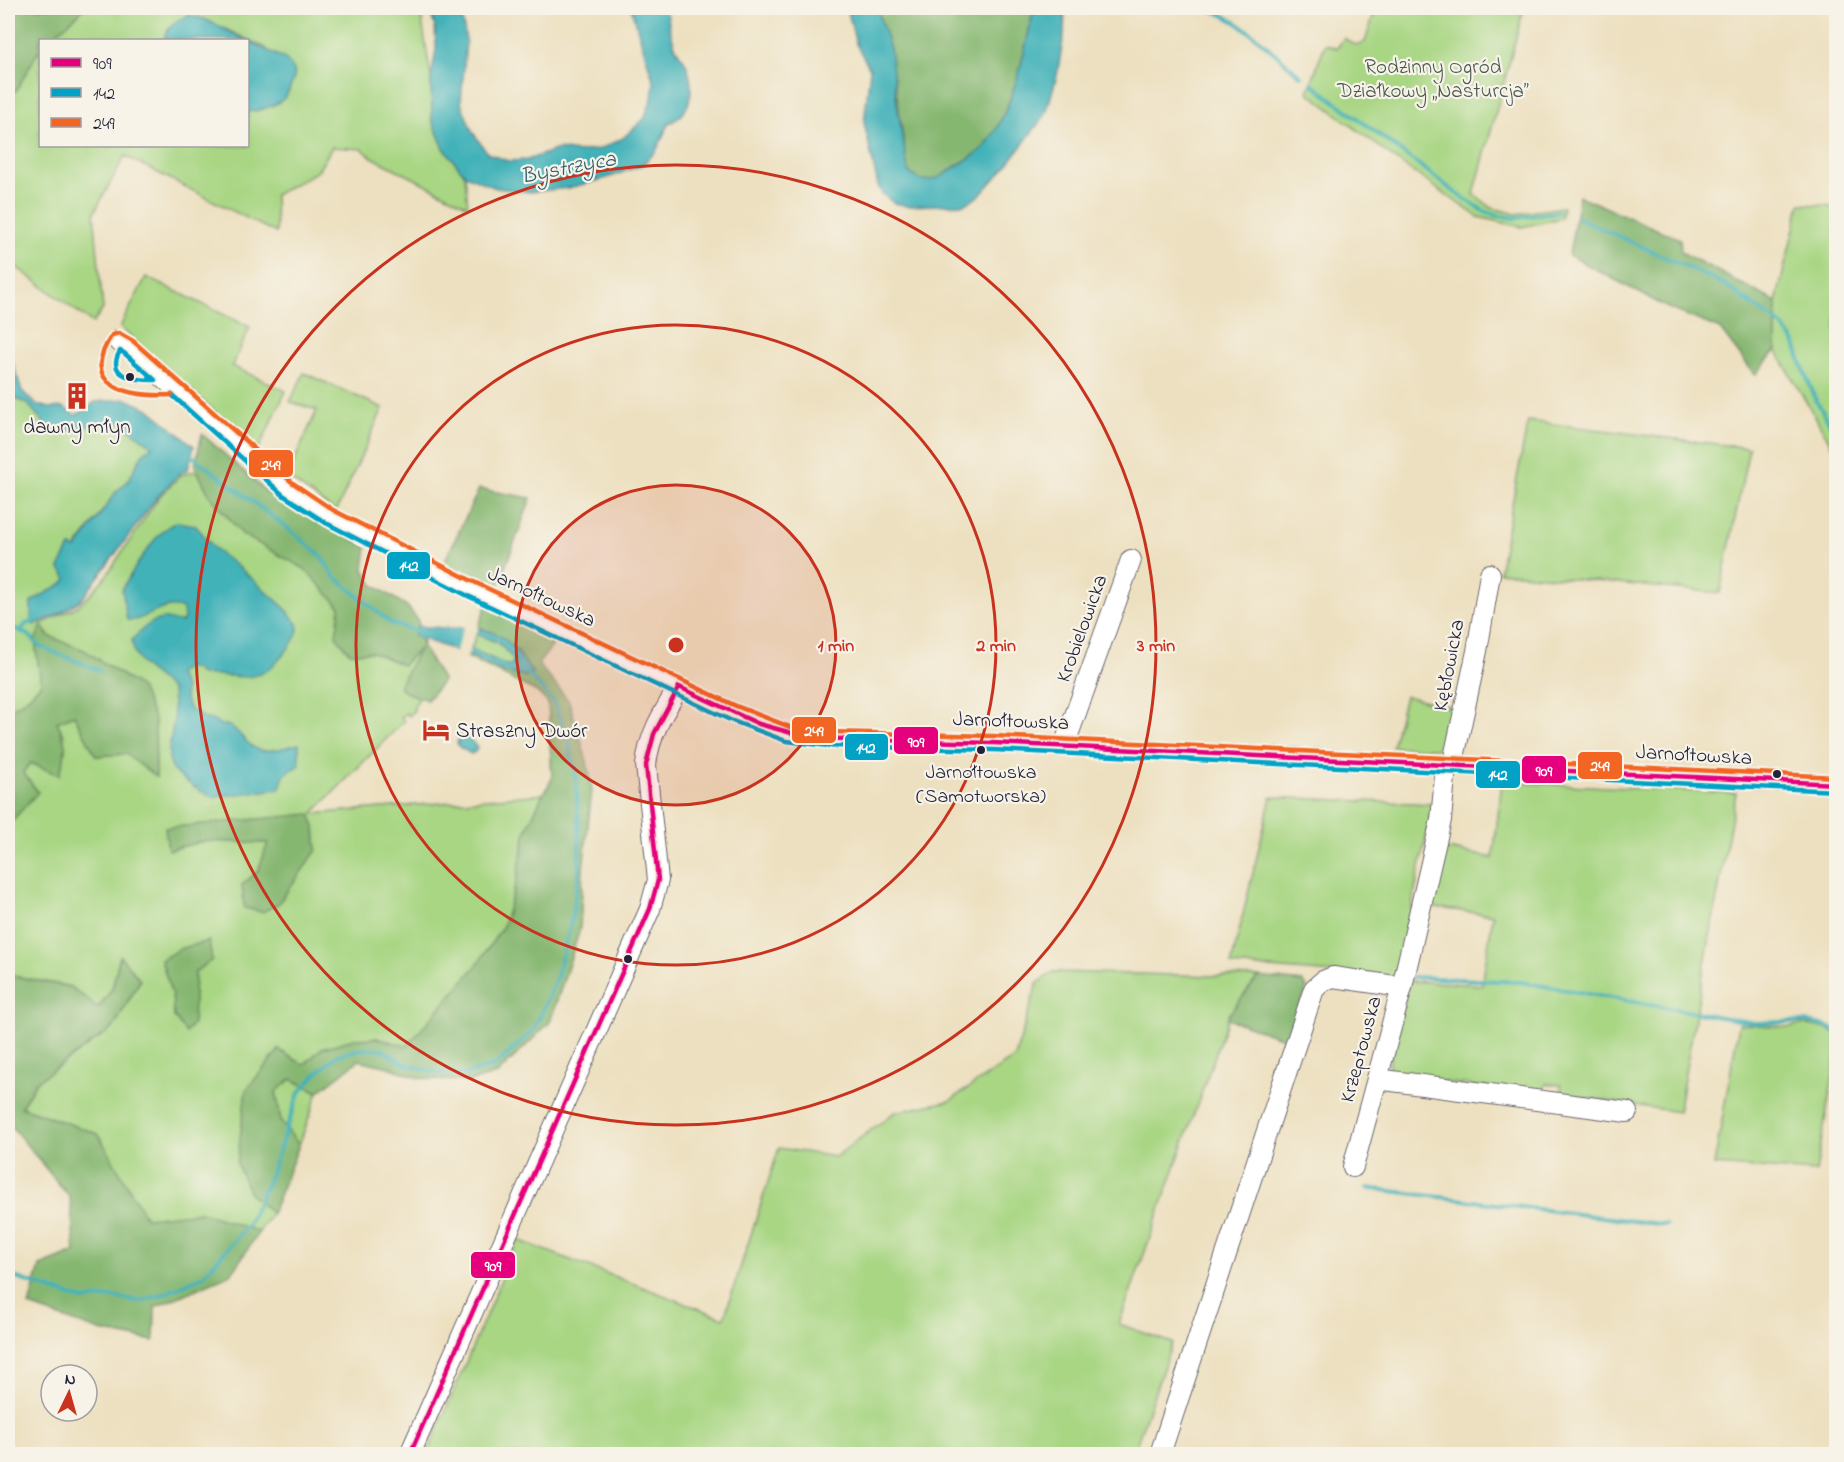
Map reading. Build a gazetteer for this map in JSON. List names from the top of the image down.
{
  "streets": {
    "street": [
      "Jarnołtowska",
      "Krobielowicka",
      "Kębłowicka",
      "Krzeptowska"
    ]
  },
  "crossings": [
    ["Jarnołtowska", "Krobielowicka"],
    ["Jarnołtowska", "Kębłowicka"],
    ["Jarnołtowska", "Krzeptowska"],
    ["Kębłowicka", "Krzeptowska"]
  ],
  "water": ["Bystrzyca"],
  "parks": ["Rodzinny Ogród Działkowy „Nasturcja”"],
  "places": {
    "building": ["dawny młyn"],
    "hotel": ["Straszny Dwór"],
    "other": ["Jarnołtowska (Samotworska)"]
  },
  "lines": ["transit line 249", "transit line 142", "transit line 909"],
  "legend": ["909", "142", "249"],
  "north": "top",
  "rings": ["1 min", "2 min", "3 min"]
}
